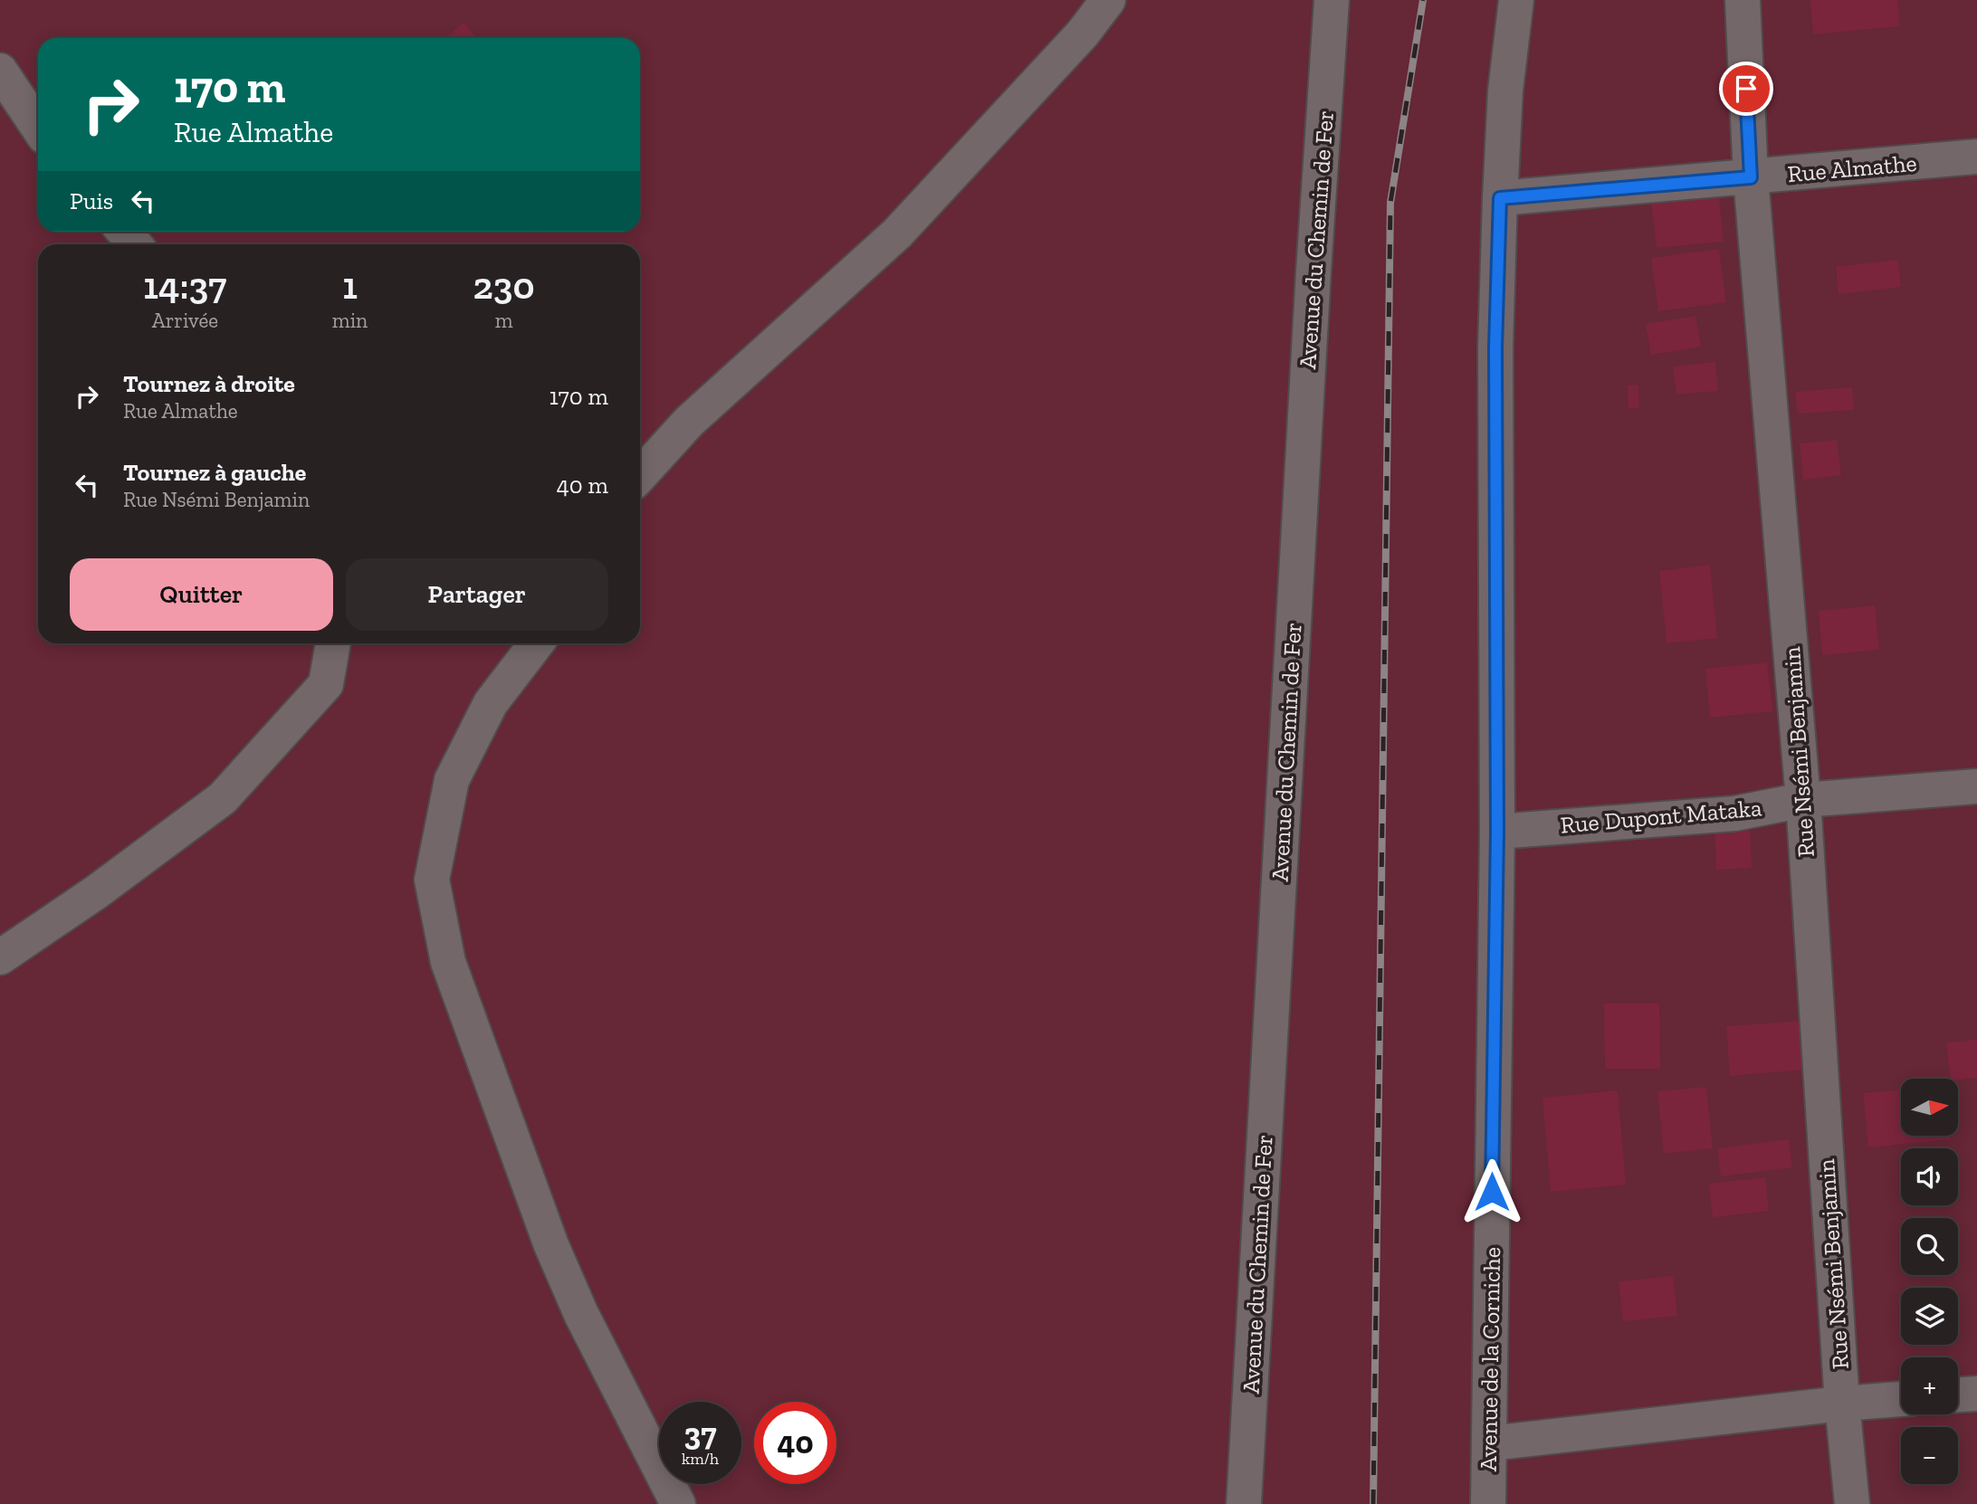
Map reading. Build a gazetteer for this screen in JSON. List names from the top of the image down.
{
  "streets": {
    "street": [
      "Rue Almathe",
      "Avenue du Chemin de Fer",
      "Rue Nsémi Benjamin",
      "Rue Dupont Mataka",
      "Avenue de la Corniche"
    ]
  },
  "crossings": [
    ["Rue Almathe", "Rue Nsémi Benjamin"],
    ["Rue Almathe", "Avenue de la Corniche"],
    ["Rue Nsémi Benjamin", "Rue Dupont Mataka"],
    ["Rue Dupont Mataka", "Avenue de la Corniche"]
  ],
  "north": "right",
  "page": {
    "turn": ["170 m", "Rue Almathe"],
    "then": "Puis",
    "eta": [
      "14:37",
      "Arrivée",
      "1",
      "min",
      "230",
      "m"
    ],
    "list": [
      {
        "name": "Tournez à droite",
        "note": "Rue Almathe",
        "value": "170 m"
      },
      {
        "name": "Tournez à gauche",
        "note": "Rue Nsémi Benjamin",
        "value": "40 m"
      }
    ],
    "buttons": ["Quitter", "Partager"],
    "map_buttons": ["+", "−"],
    "speed": "37 km/h",
    "limit": "40"
  }
}
